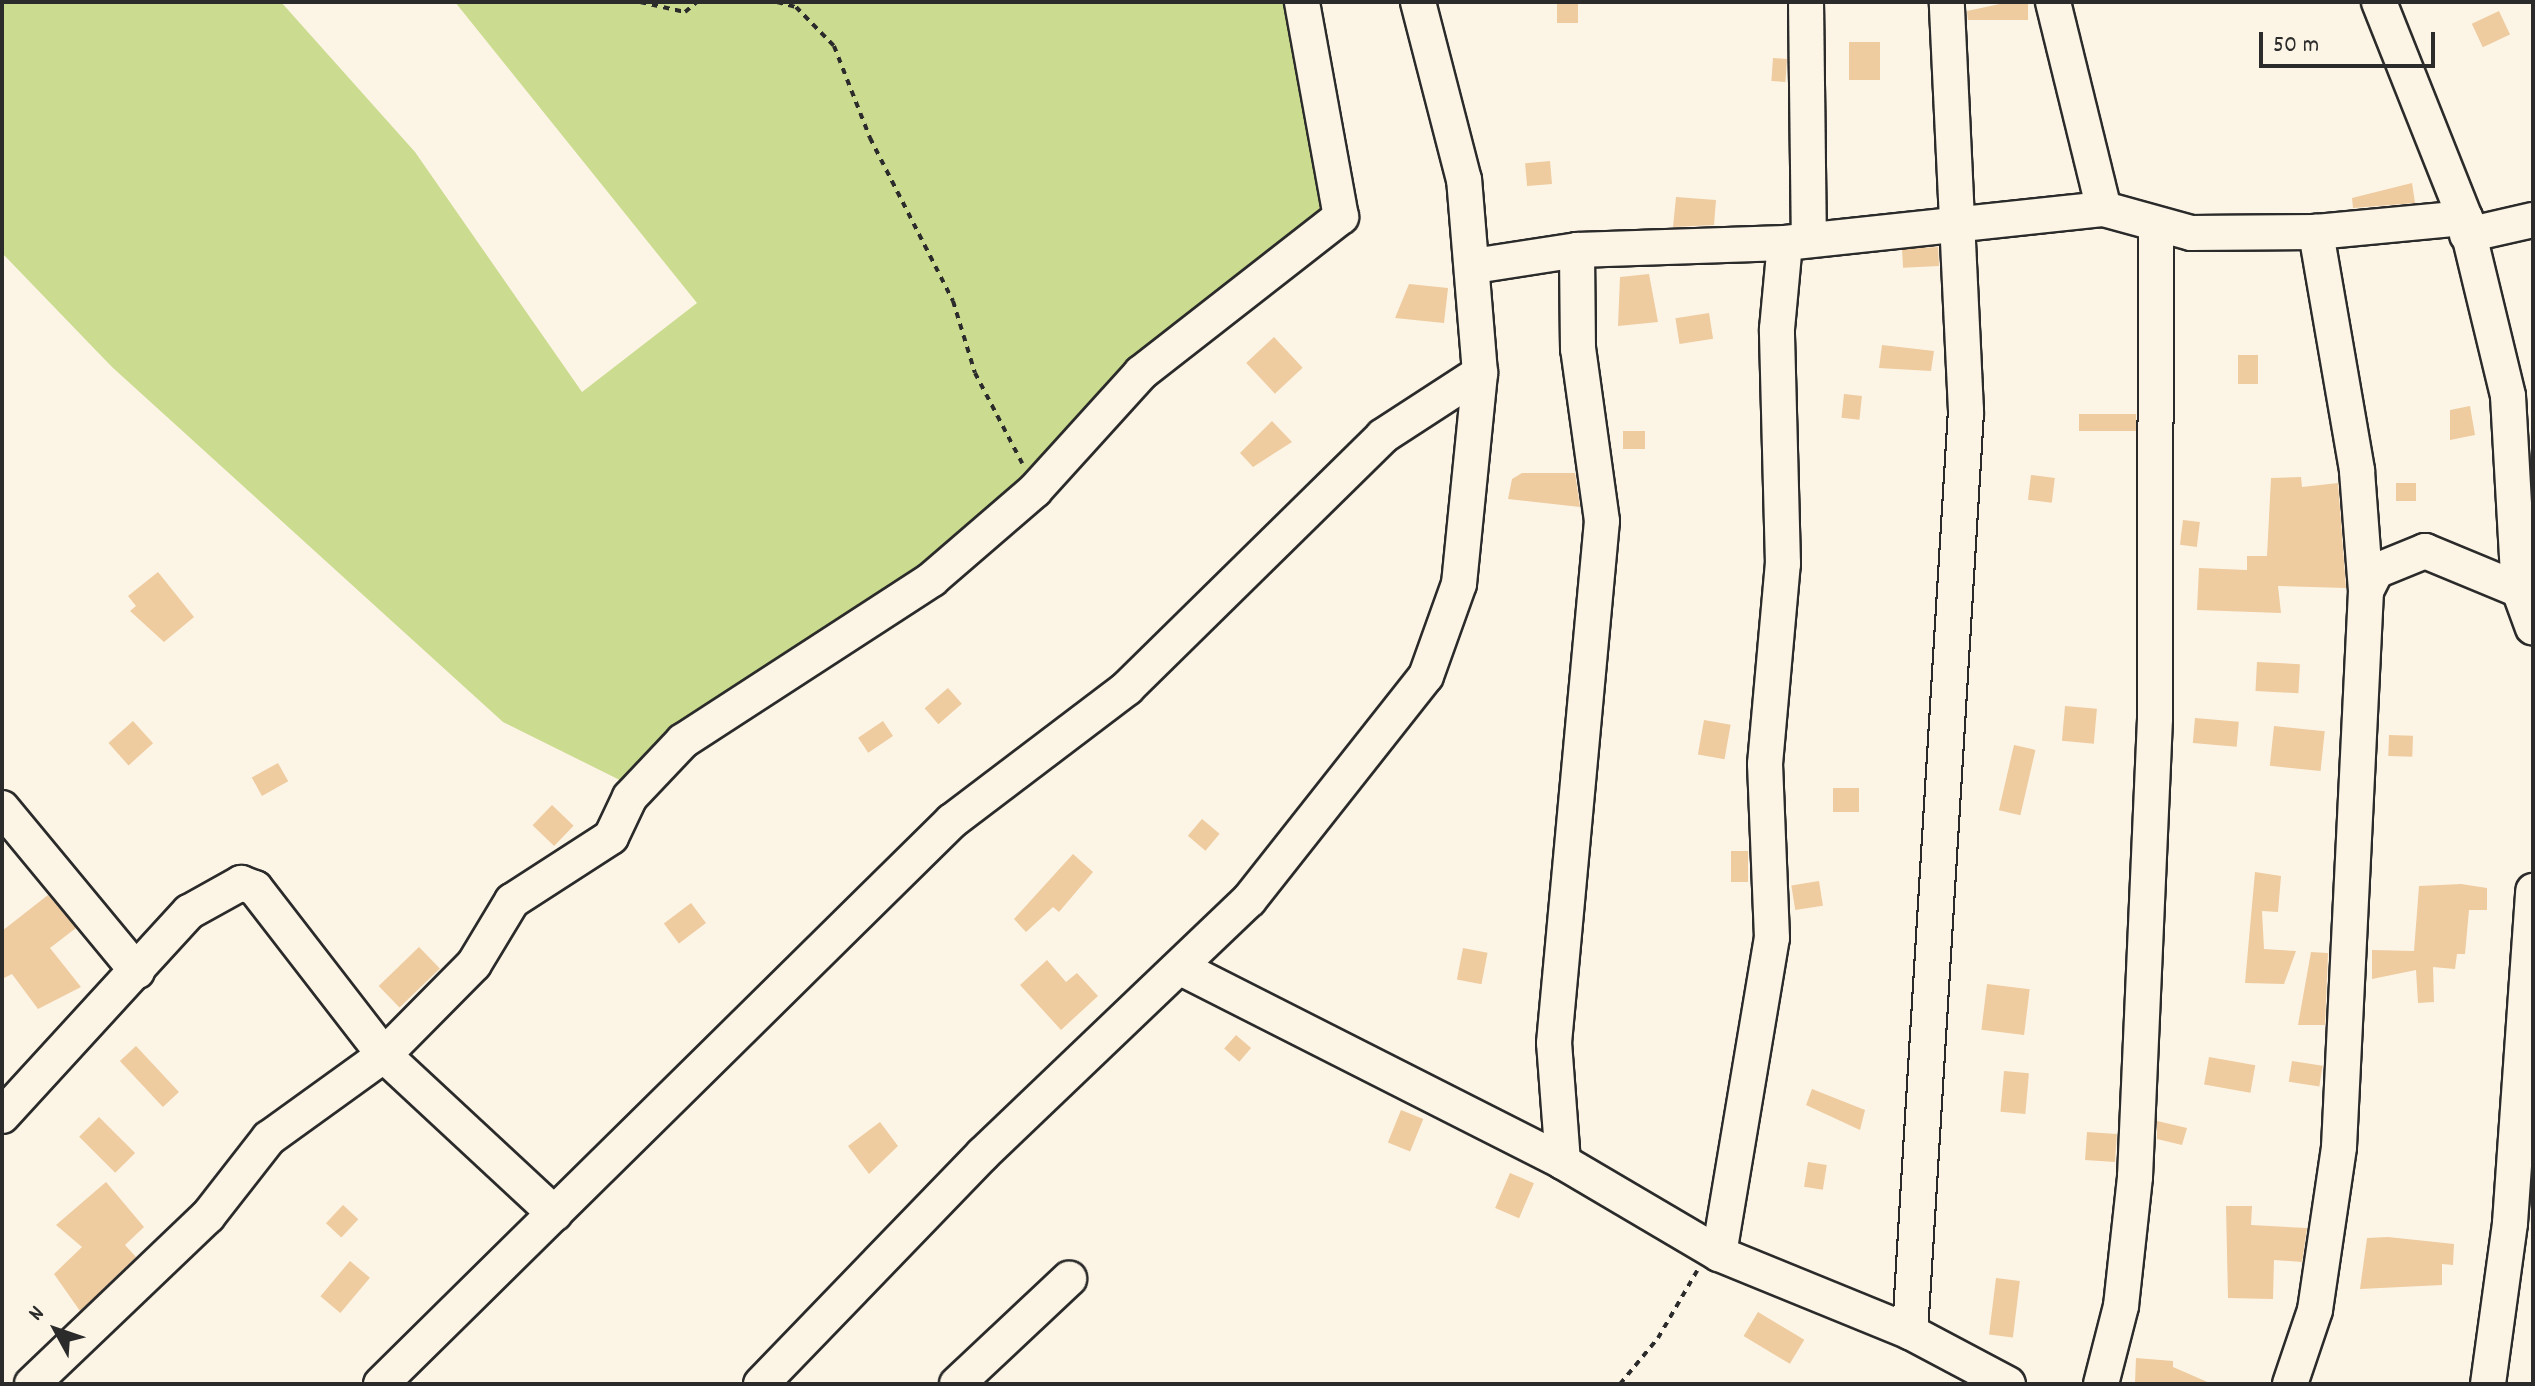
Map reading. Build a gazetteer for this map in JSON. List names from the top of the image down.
{
  "scale_bar": "50 m",
  "north": "top left"
}
